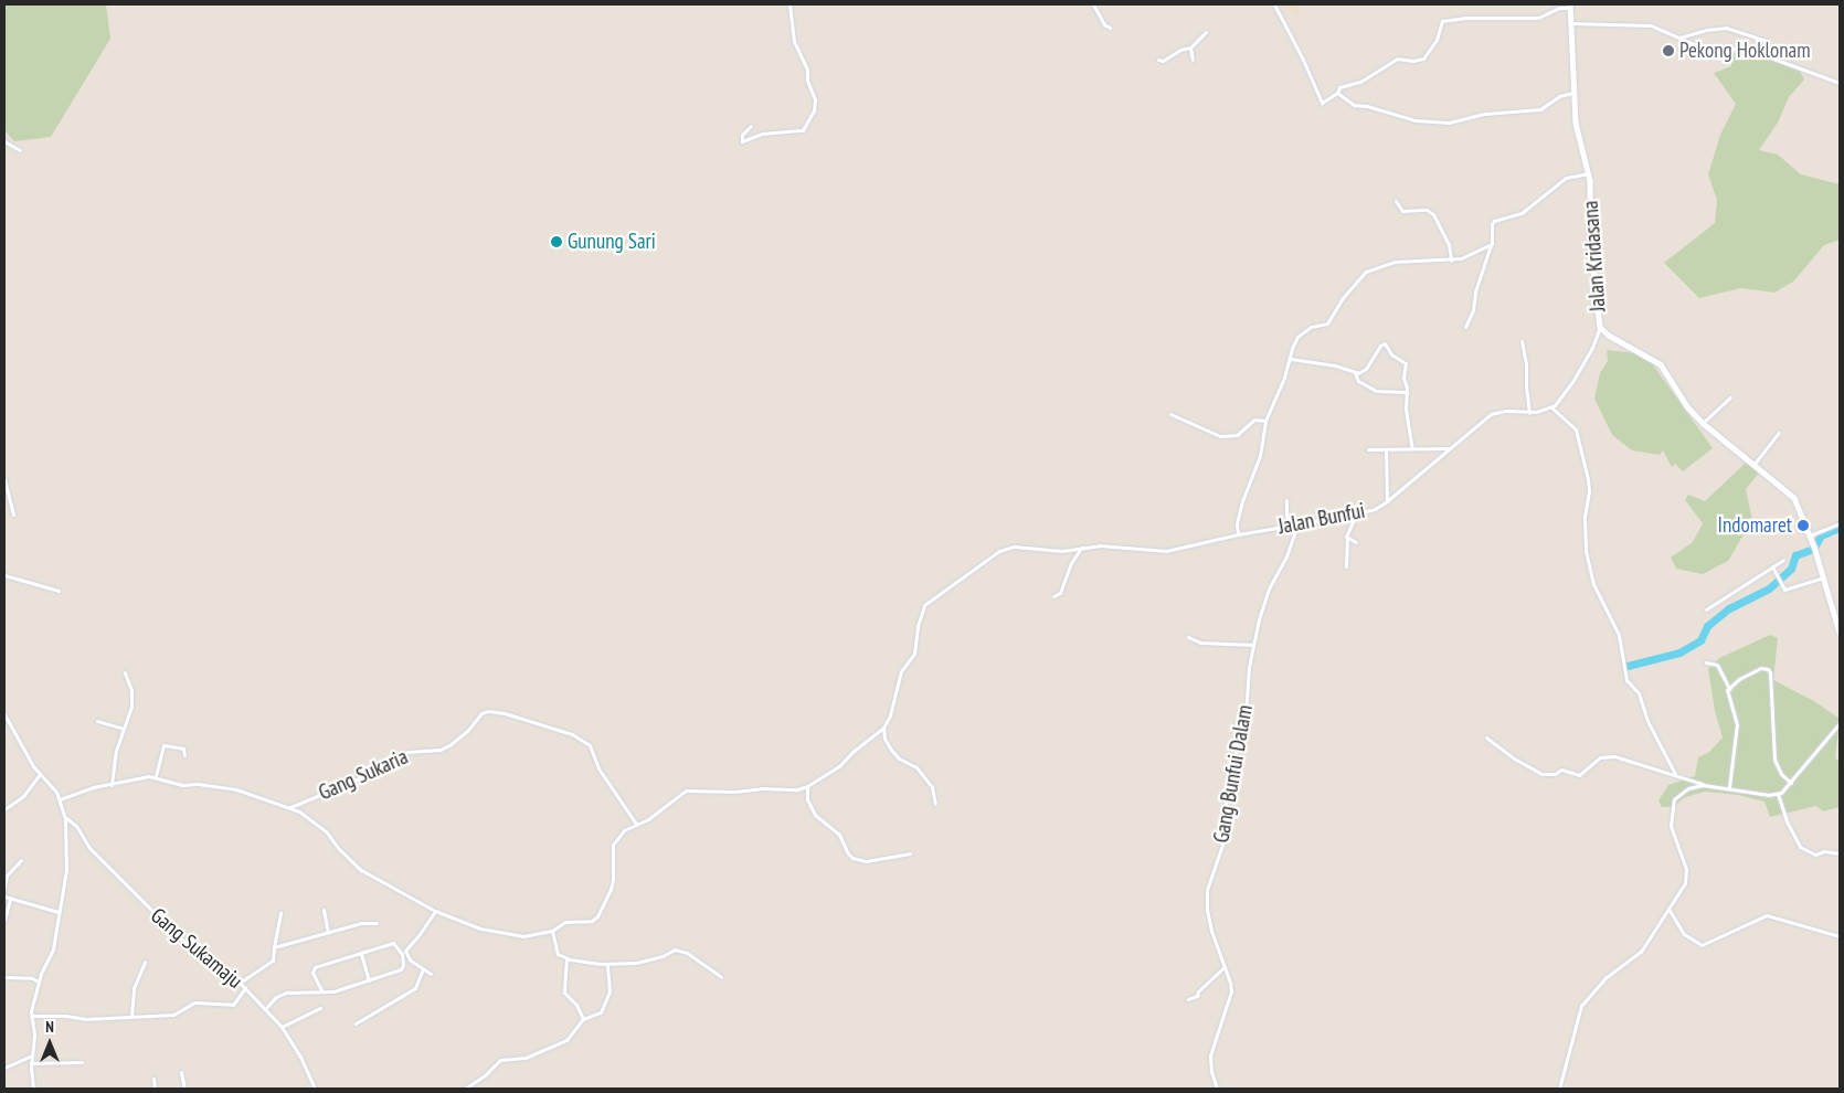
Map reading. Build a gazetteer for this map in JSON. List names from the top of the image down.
{
  "streets": {
    "street": [
      "Jalan Kridasana",
      "Jalan Bunfui",
      "Gang Bunfui Dalam",
      "Gang Sukaria",
      "Gang Sukamaju"
    ]
  },
  "crossings": [
    ["Jalan Bunfui", "Gang Bunfui Dalam"]
  ],
  "places": ["Pekong Hoklonam", "Gunung Sari", "Indomaret"],
  "north": "top"
}
